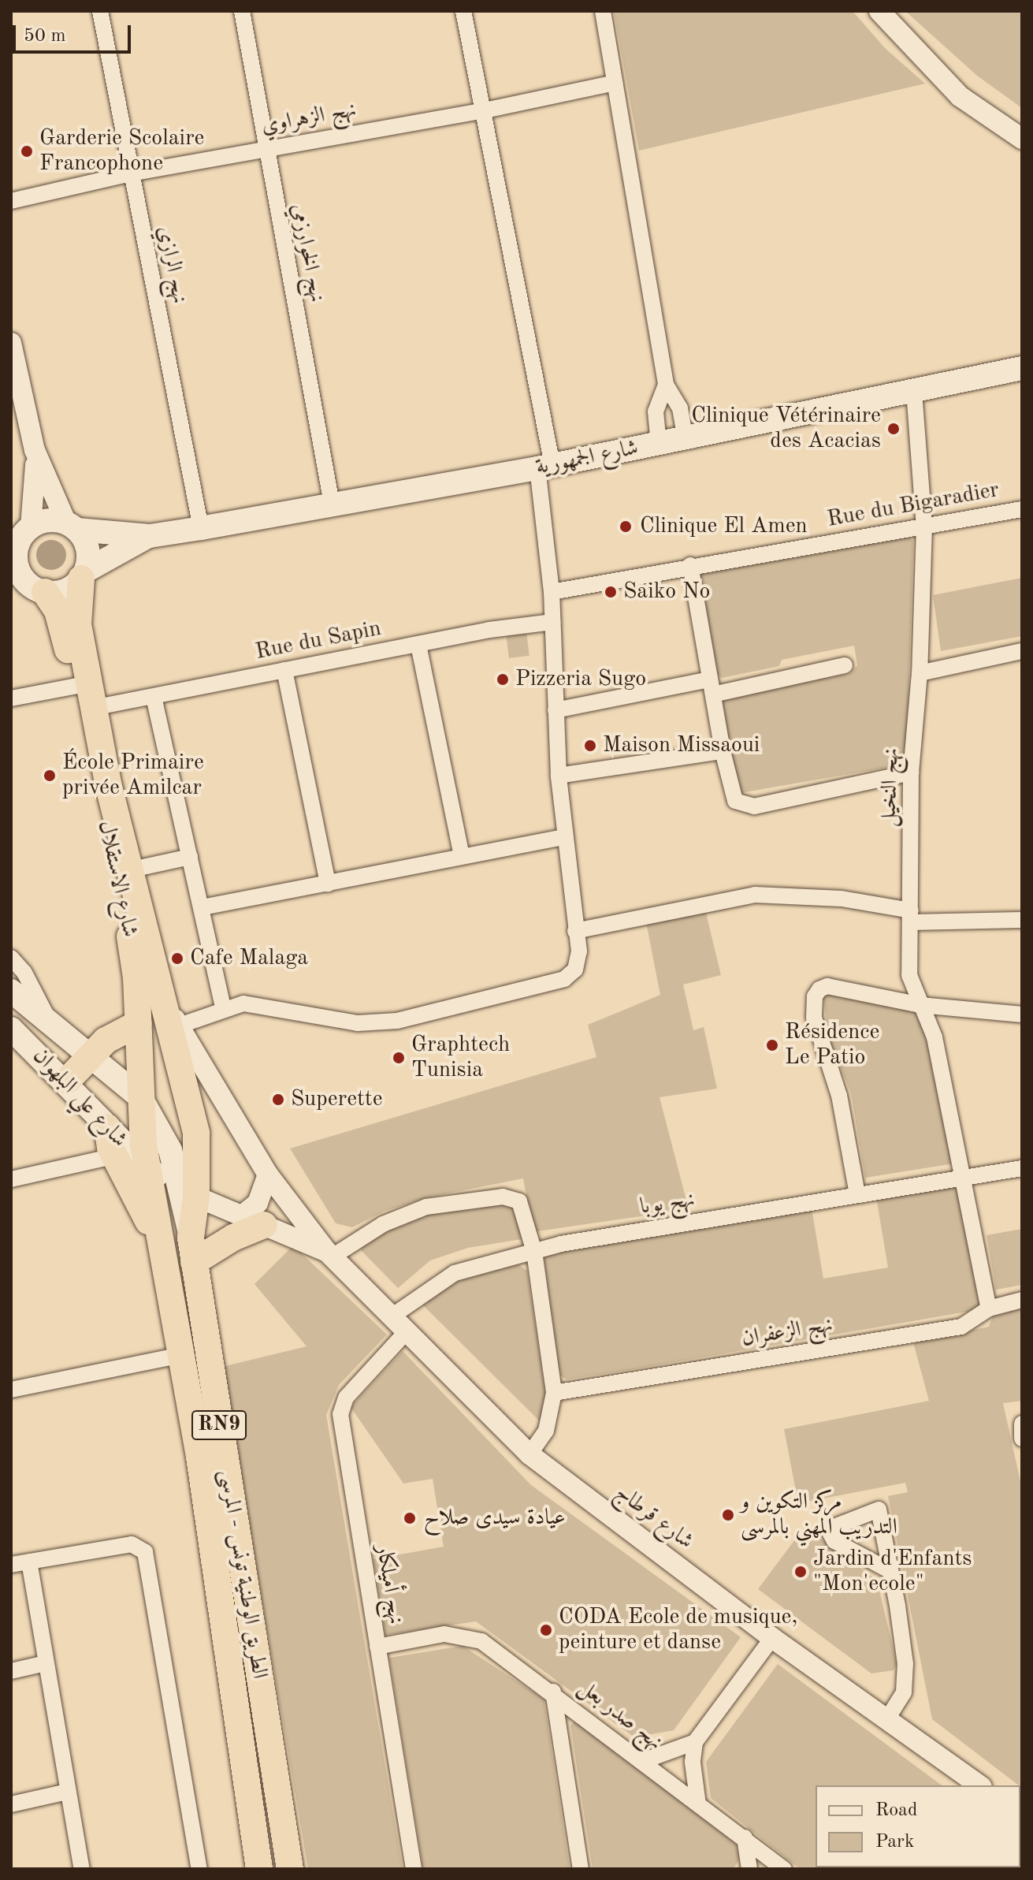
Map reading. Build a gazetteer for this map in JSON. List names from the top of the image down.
{
  "streets": {
    "highway": ["شارع الاستقلال", "RN9", "الطريق الوطنية تونس - المرسى"],
    "main road": ["شارع الجمهورية", "شارع علي البلهوان"],
    "street": [
      "نهج الزهراوي",
      "نهج الخوارزمي",
      "نهج الرازي",
      "Rue du Bigaradier",
      "Rue du Sapin",
      "نهج النخيل",
      "نهج يوبا",
      "نهج الزعفران",
      "شارع قرطاج",
      "نهج أميلكار",
      "نهج صدر بعل"
    ]
  },
  "crossings": [
    ["نهج الزهراوي", "نهج الخوارزمي"],
    ["نهج الزهراوي", "نهج الرازي"],
    ["نهج الخوارزمي", "شارع الجمهورية"],
    ["نهج الرازي", "شارع الجمهورية"],
    ["شارع الجمهورية", "نهج النخيل"],
    ["شارع الجمهورية", "شارع الاستقلال"],
    ["شارع الجمهورية", "RN9"],
    ["Rue du Bigaradier", "نهج النخيل"],
    ["Rue du Sapin", "شارع الاستقلال"],
    ["نهج النخيل", "نهج يوبا"],
    ["شارع الاستقلال", "RN9"],
    ["شارع الاستقلال", "الطريق الوطنية تونس - المرسى"],
    ["شارع علي البلهوان", "الطريق الوطنية تونس - المرسى"],
    ["نهج يوبا", "شارع قرطاج"],
    ["شارع قرطاج", "الطريق الوطنية تونس - المرسى"],
    ["شارع قرطاج", "نهج أميلكار"],
    ["نهج أميلكار", "نهج صدر بعل"]
  ],
  "places": [
    "Garderie Scolaire Francophone",
    "Clinique Vétérinaire des Acacias",
    "Clinique El Amen",
    "Saiko No",
    "Pizzeria Sugo",
    "Maison Missaoui",
    "École Primaire privée Amilcar",
    "Cafe Malaga",
    "Résidence Le Patio",
    "Graphtech Tunisia",
    "Superette",
    "مركز التكوين و التدريب المهني بالمرسى",
    "عيادة سيدى صلاح",
    "Jardin d'Enfants \"Mon'ecole\"",
    "CODA Ecole de musique, peinture et danse"
  ],
  "legend": ["Road", "Park"],
  "scale_bar": "50 m"
}
